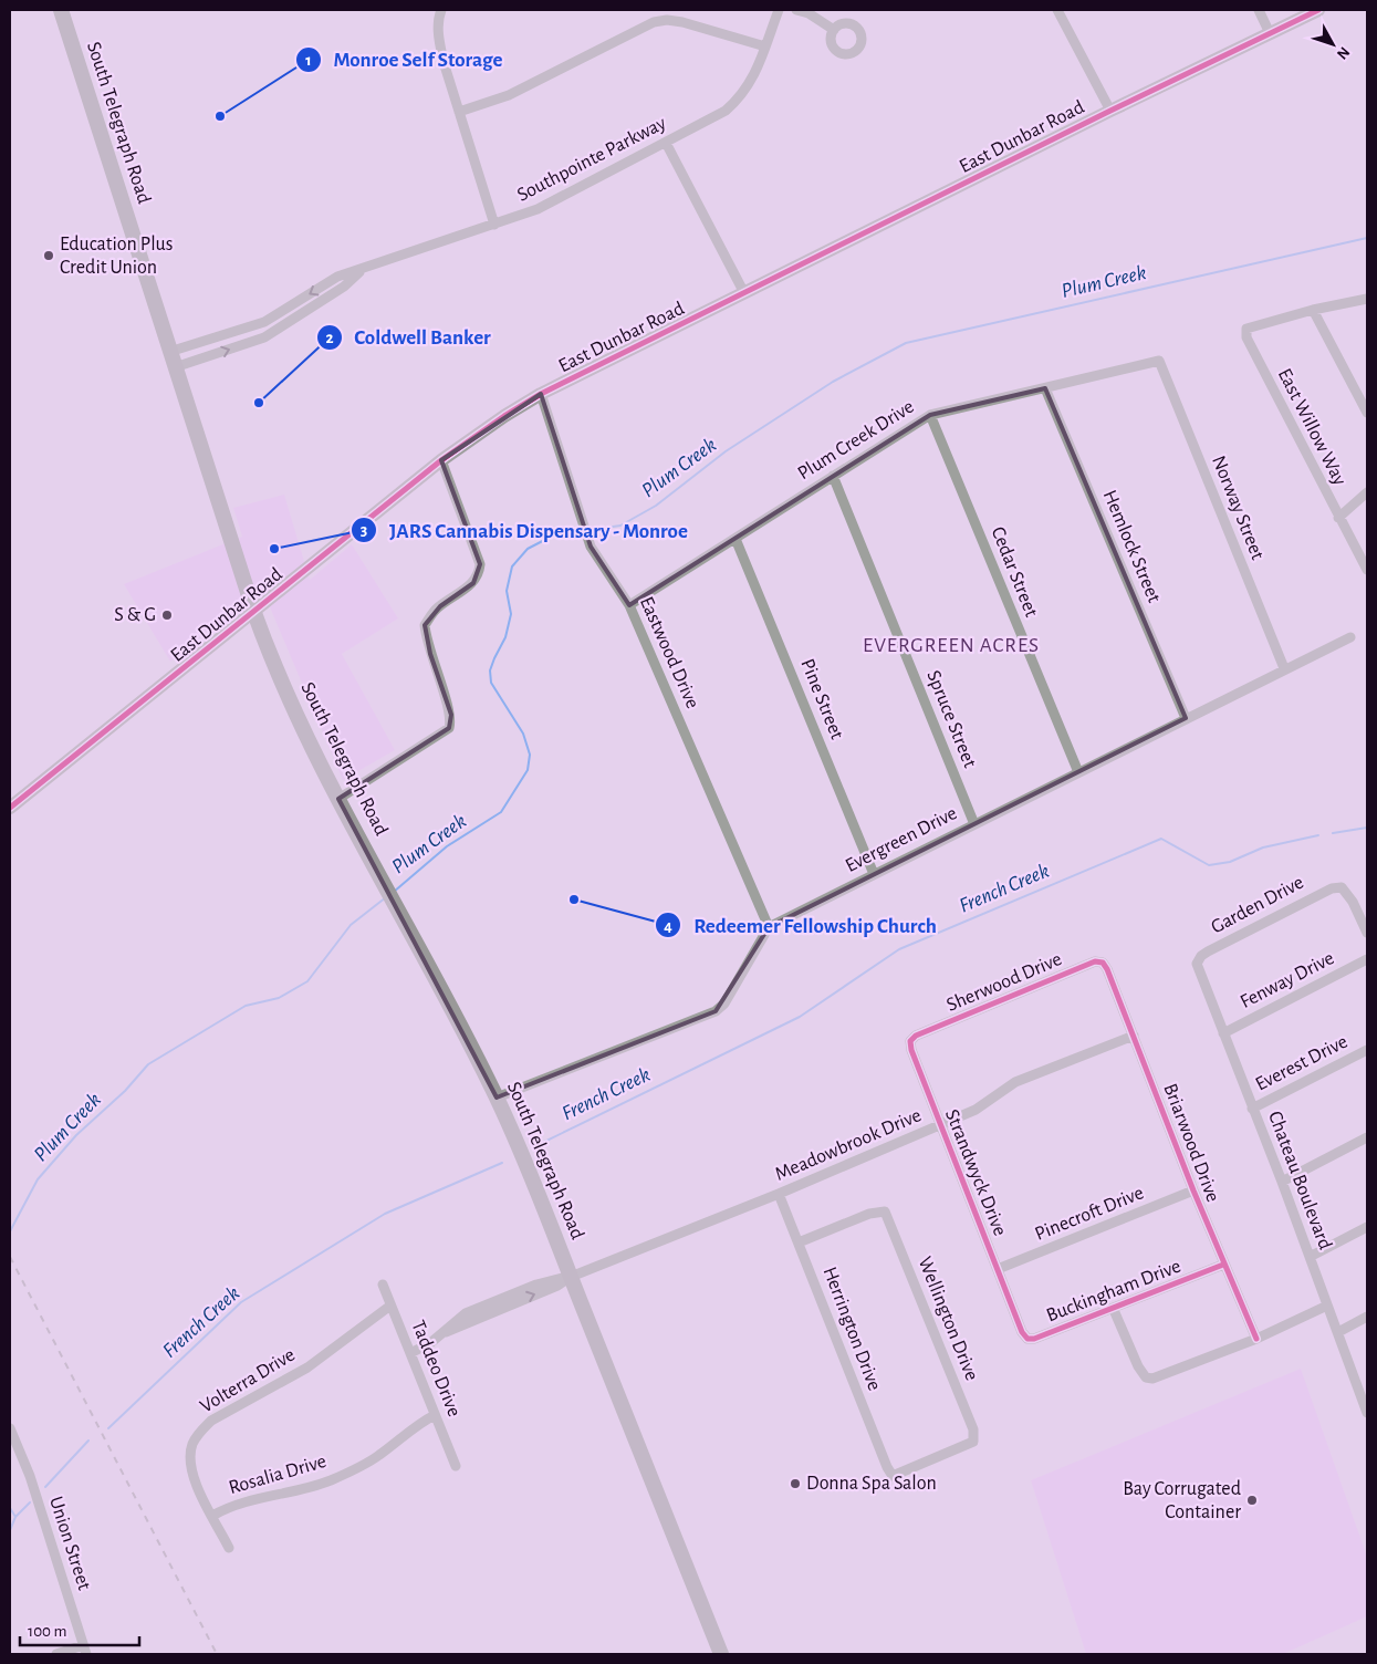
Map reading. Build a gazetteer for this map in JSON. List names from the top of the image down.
{
  "streets": {
    "main road": ["South Telegraph Road"],
    "street": [
      "East Dunbar Road",
      "Southpointe Parkway",
      "East Willow Way",
      "Plum Creek Drive",
      "Norway Street",
      "Hemlock Street",
      "Cedar Street",
      "Eastwood Drive",
      "Pine Street",
      "Spruce Street",
      "Evergreen Drive",
      "Garden Drive",
      "Fenway Drive",
      "Sherwood Drive",
      "Everest Drive",
      "Briarwood Drive",
      "Meadowbrook Drive",
      "Strandwyck Drive",
      "Chateau Boulevard",
      "Pinecroft Drive",
      "Buckingham Drive",
      "Wellington Drive",
      "Herrington Drive",
      "Taddeo Drive",
      "Volterra Drive",
      "Rosalia Drive",
      "Union Street"
    ]
  },
  "crossings": [
    ["South Telegraph Road", "East Dunbar Road"],
    ["South Telegraph Road", "Southpointe Parkway"],
    ["South Telegraph Road", "Meadowbrook Drive"],
    ["East Dunbar Road", "Eastwood Drive"],
    ["Plum Creek Drive", "Norway Street"],
    ["Plum Creek Drive", "Hemlock Street"],
    ["Plum Creek Drive", "Cedar Street"],
    ["Plum Creek Drive", "Eastwood Drive"],
    ["Plum Creek Drive", "Pine Street"],
    ["Plum Creek Drive", "Spruce Street"],
    ["Norway Street", "Evergreen Drive"],
    ["Hemlock Street", "Evergreen Drive"],
    ["Cedar Street", "Evergreen Drive"],
    ["Eastwood Drive", "Evergreen Drive"],
    ["Pine Street", "Evergreen Drive"],
    ["Spruce Street", "Evergreen Drive"],
    ["Garden Drive", "Chateau Boulevard"],
    ["Fenway Drive", "Chateau Boulevard"],
    ["Sherwood Drive", "Briarwood Drive"],
    ["Sherwood Drive", "Strandwyck Drive"],
    ["Everest Drive", "Chateau Boulevard"],
    ["Briarwood Drive", "Meadowbrook Drive"],
    ["Briarwood Drive", "Pinecroft Drive"],
    ["Briarwood Drive", "Buckingham Drive"],
    ["Meadowbrook Drive", "Strandwyck Drive"],
    ["Meadowbrook Drive", "Herrington Drive"],
    ["Meadowbrook Drive", "Taddeo Drive"],
    ["Strandwyck Drive", "Pinecroft Drive"],
    ["Strandwyck Drive", "Buckingham Drive"],
    ["Wellington Drive", "Herrington Drive"],
    ["Taddeo Drive", "Volterra Drive"],
    ["Taddeo Drive", "Rosalia Drive"],
    ["Volterra Drive", "Rosalia Drive"]
  ],
  "districts": ["EVERGREEN ACRES"],
  "water": ["Plum Creek", "French Creek"],
  "places": [
    "Monroe Self Storage",
    "Education Plus Credit Union",
    "Coldwell Banker",
    "JARS Cannabis Dispensary - Monroe",
    "S & G",
    "Redeemer Fellowship Church",
    "Donna Spa Salon",
    "Bay Corrugated Container"
  ],
  "scale_bar": "100 m",
  "north": "bottom right"
}
